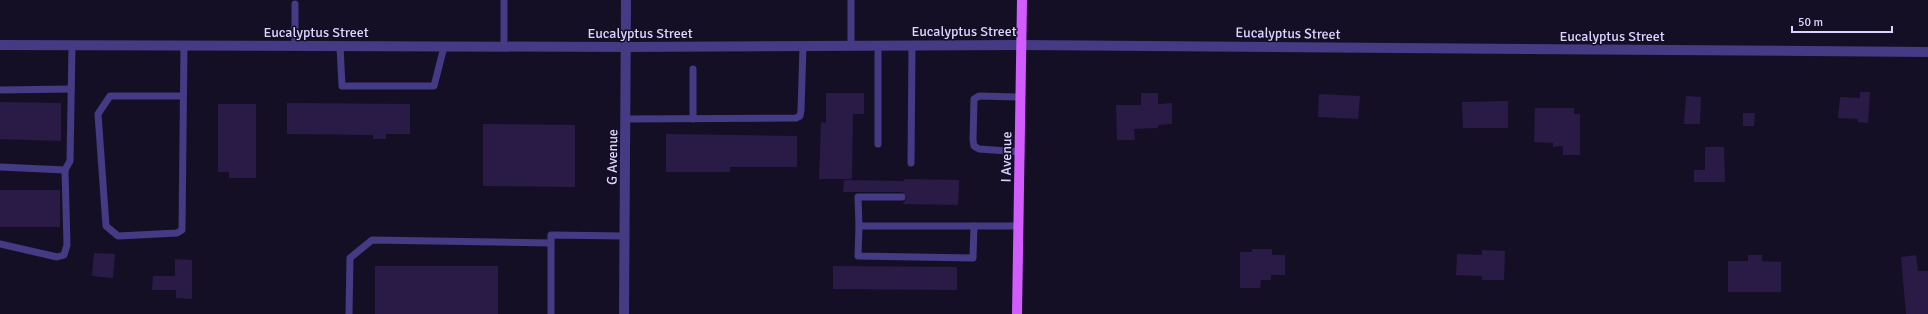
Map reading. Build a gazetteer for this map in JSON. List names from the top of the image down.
{
  "streets": {
    "main road": ["I Avenue"],
    "street": ["Eucalyptus Street", "G Avenue"]
  },
  "crossings": [
    ["Eucalyptus Street", "G Avenue"],
    ["Eucalyptus Street", "I Avenue"]
  ],
  "scale_bar": "50 m"
}
